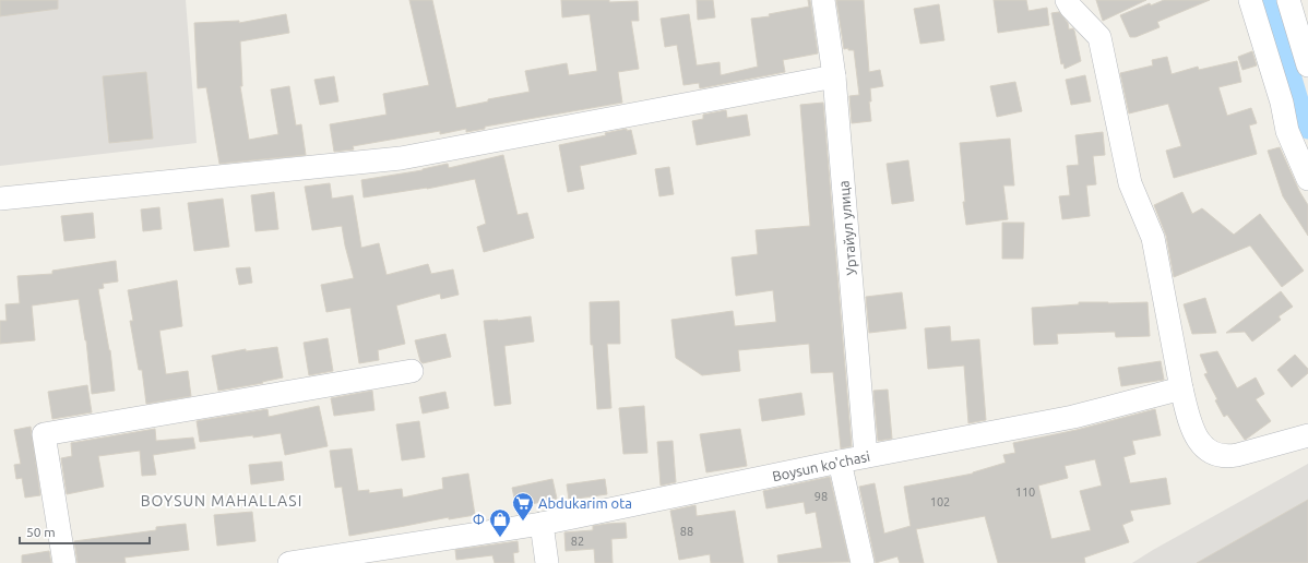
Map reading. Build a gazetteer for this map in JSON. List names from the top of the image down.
{
  "streets": {
    "street": ["Уртайул улица", "Boysun ko'chasi"]
  },
  "crossings": [
    ["Уртайул улица", "Boysun ko'chasi"]
  ],
  "districts": ["BOYSUN MAHALLASI"],
  "places": {
    "supermarket": ["Abdukarim ota"],
    "shop": ["Ф"]
  },
  "house_numbers": [
    "110",
    "98",
    "102",
    "88",
    "82"
  ],
  "scale_bar": "50 m"
}
